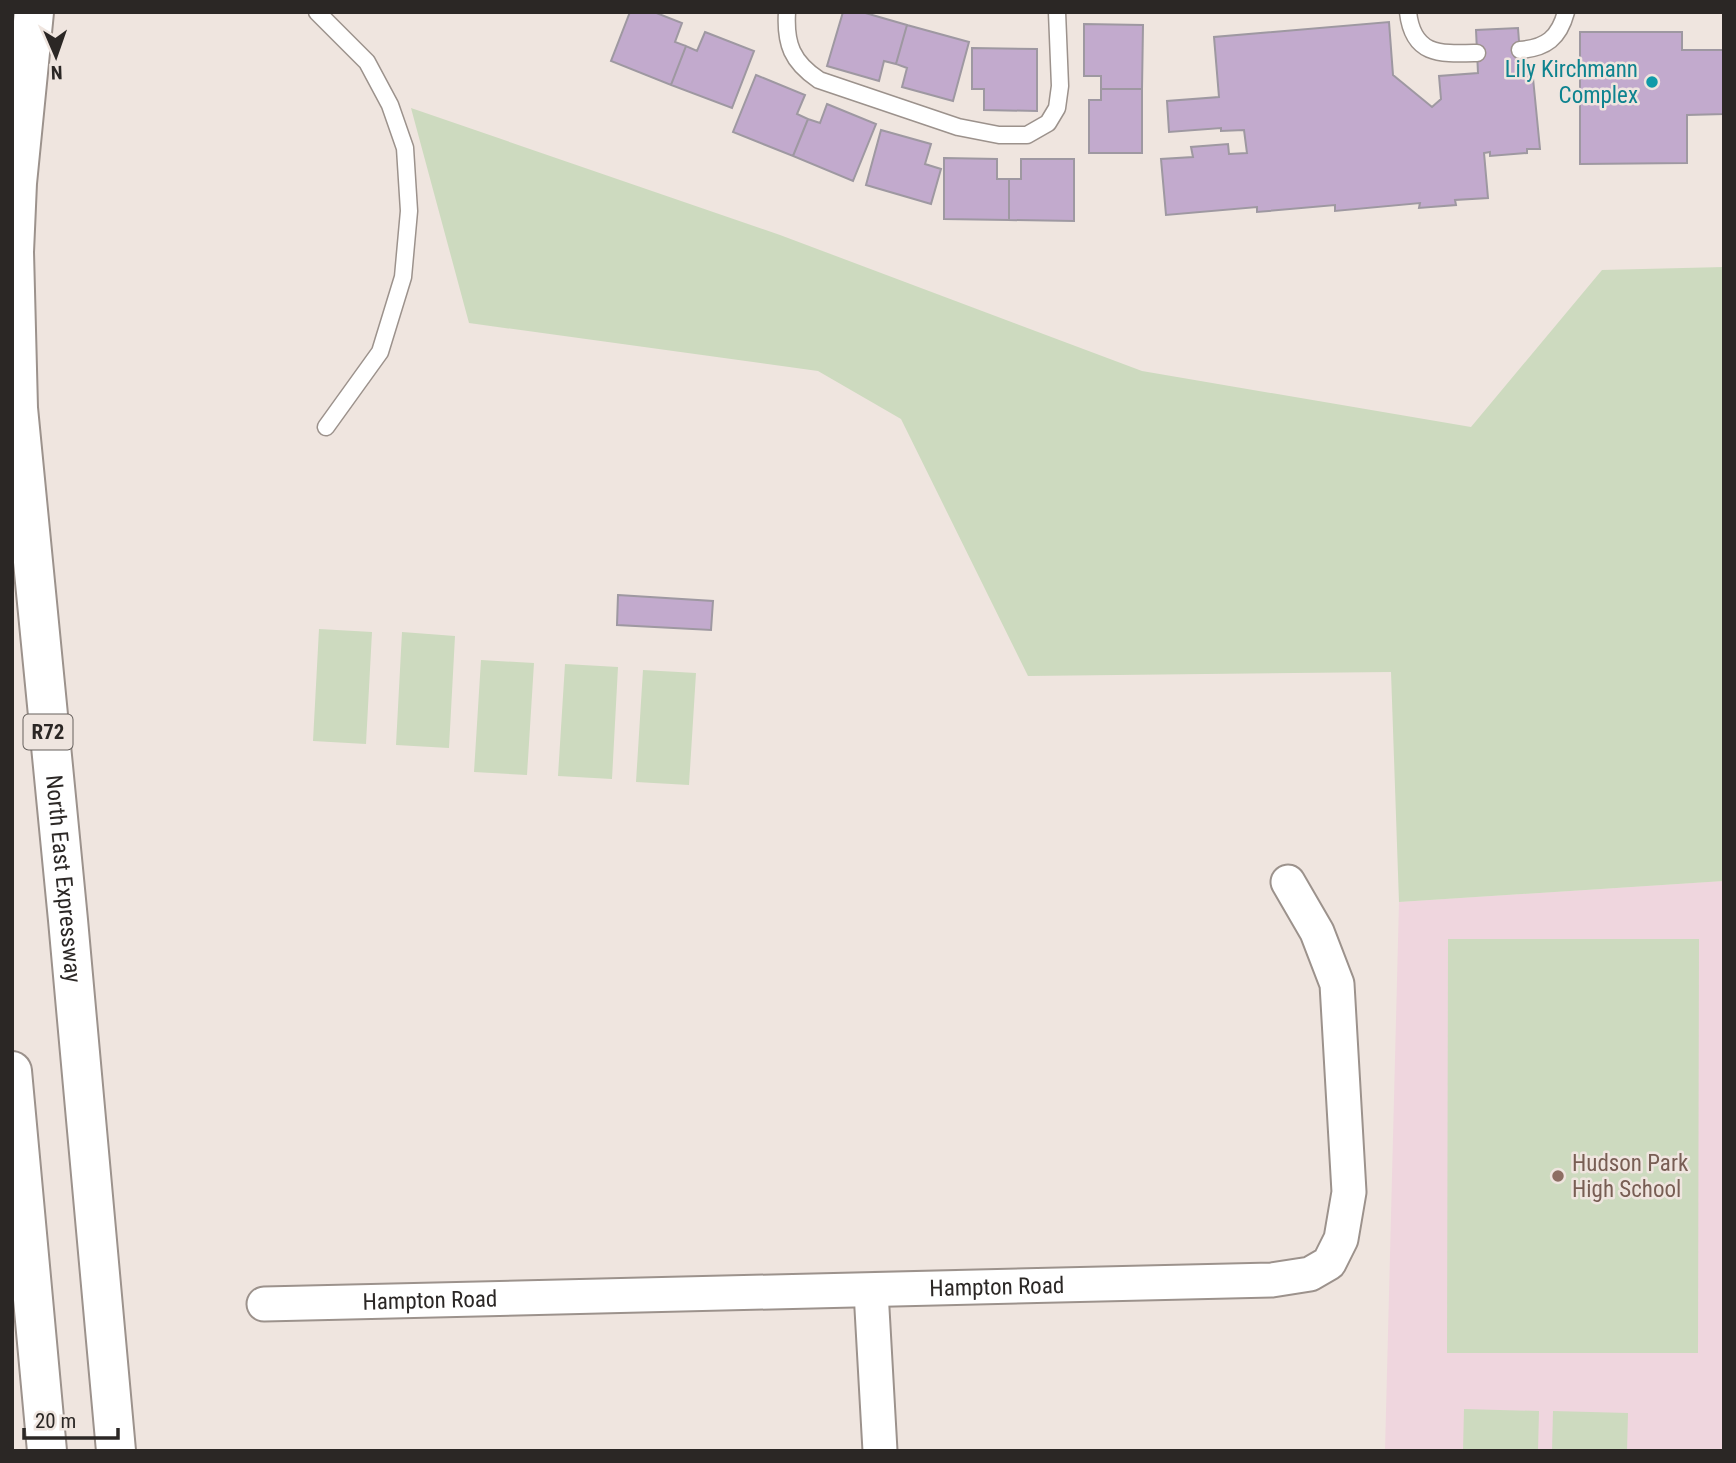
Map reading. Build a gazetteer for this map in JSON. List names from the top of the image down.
{
  "streets": {
    "highway": ["R72", "North East Expressway"],
    "street": ["Hampton Road"]
  },
  "places": ["Lily Kirchmann Complex", "Hudson Park High School"],
  "scale_bar": "20 m",
  "north": "bottom"
}
